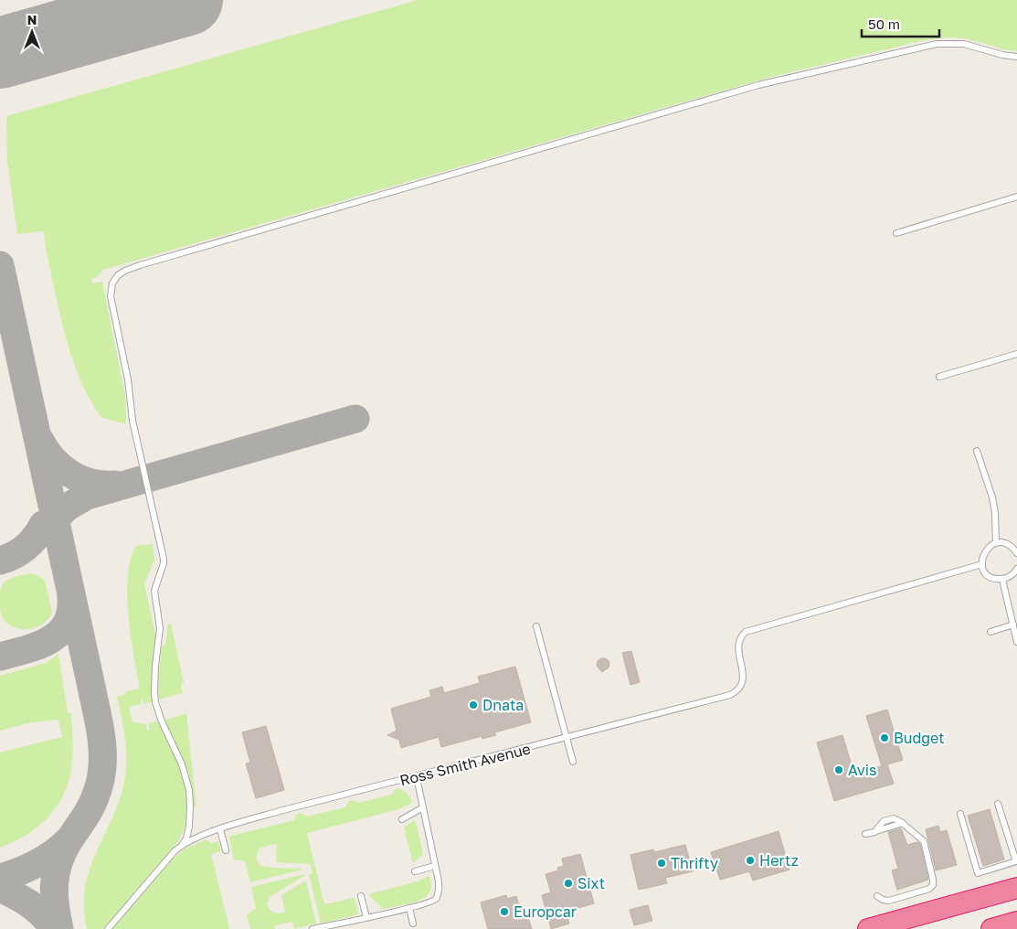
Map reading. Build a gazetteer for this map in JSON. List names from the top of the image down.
{
  "streets": {
    "lane": ["Ross Smith Avenue"]
  },
  "places": [
    "Dnata",
    "Budget",
    "Avis",
    "Hertz",
    "Thrifty",
    "Sixt",
    "Europcar"
  ],
  "scale_bar": "50 m",
  "north": "top"
}
